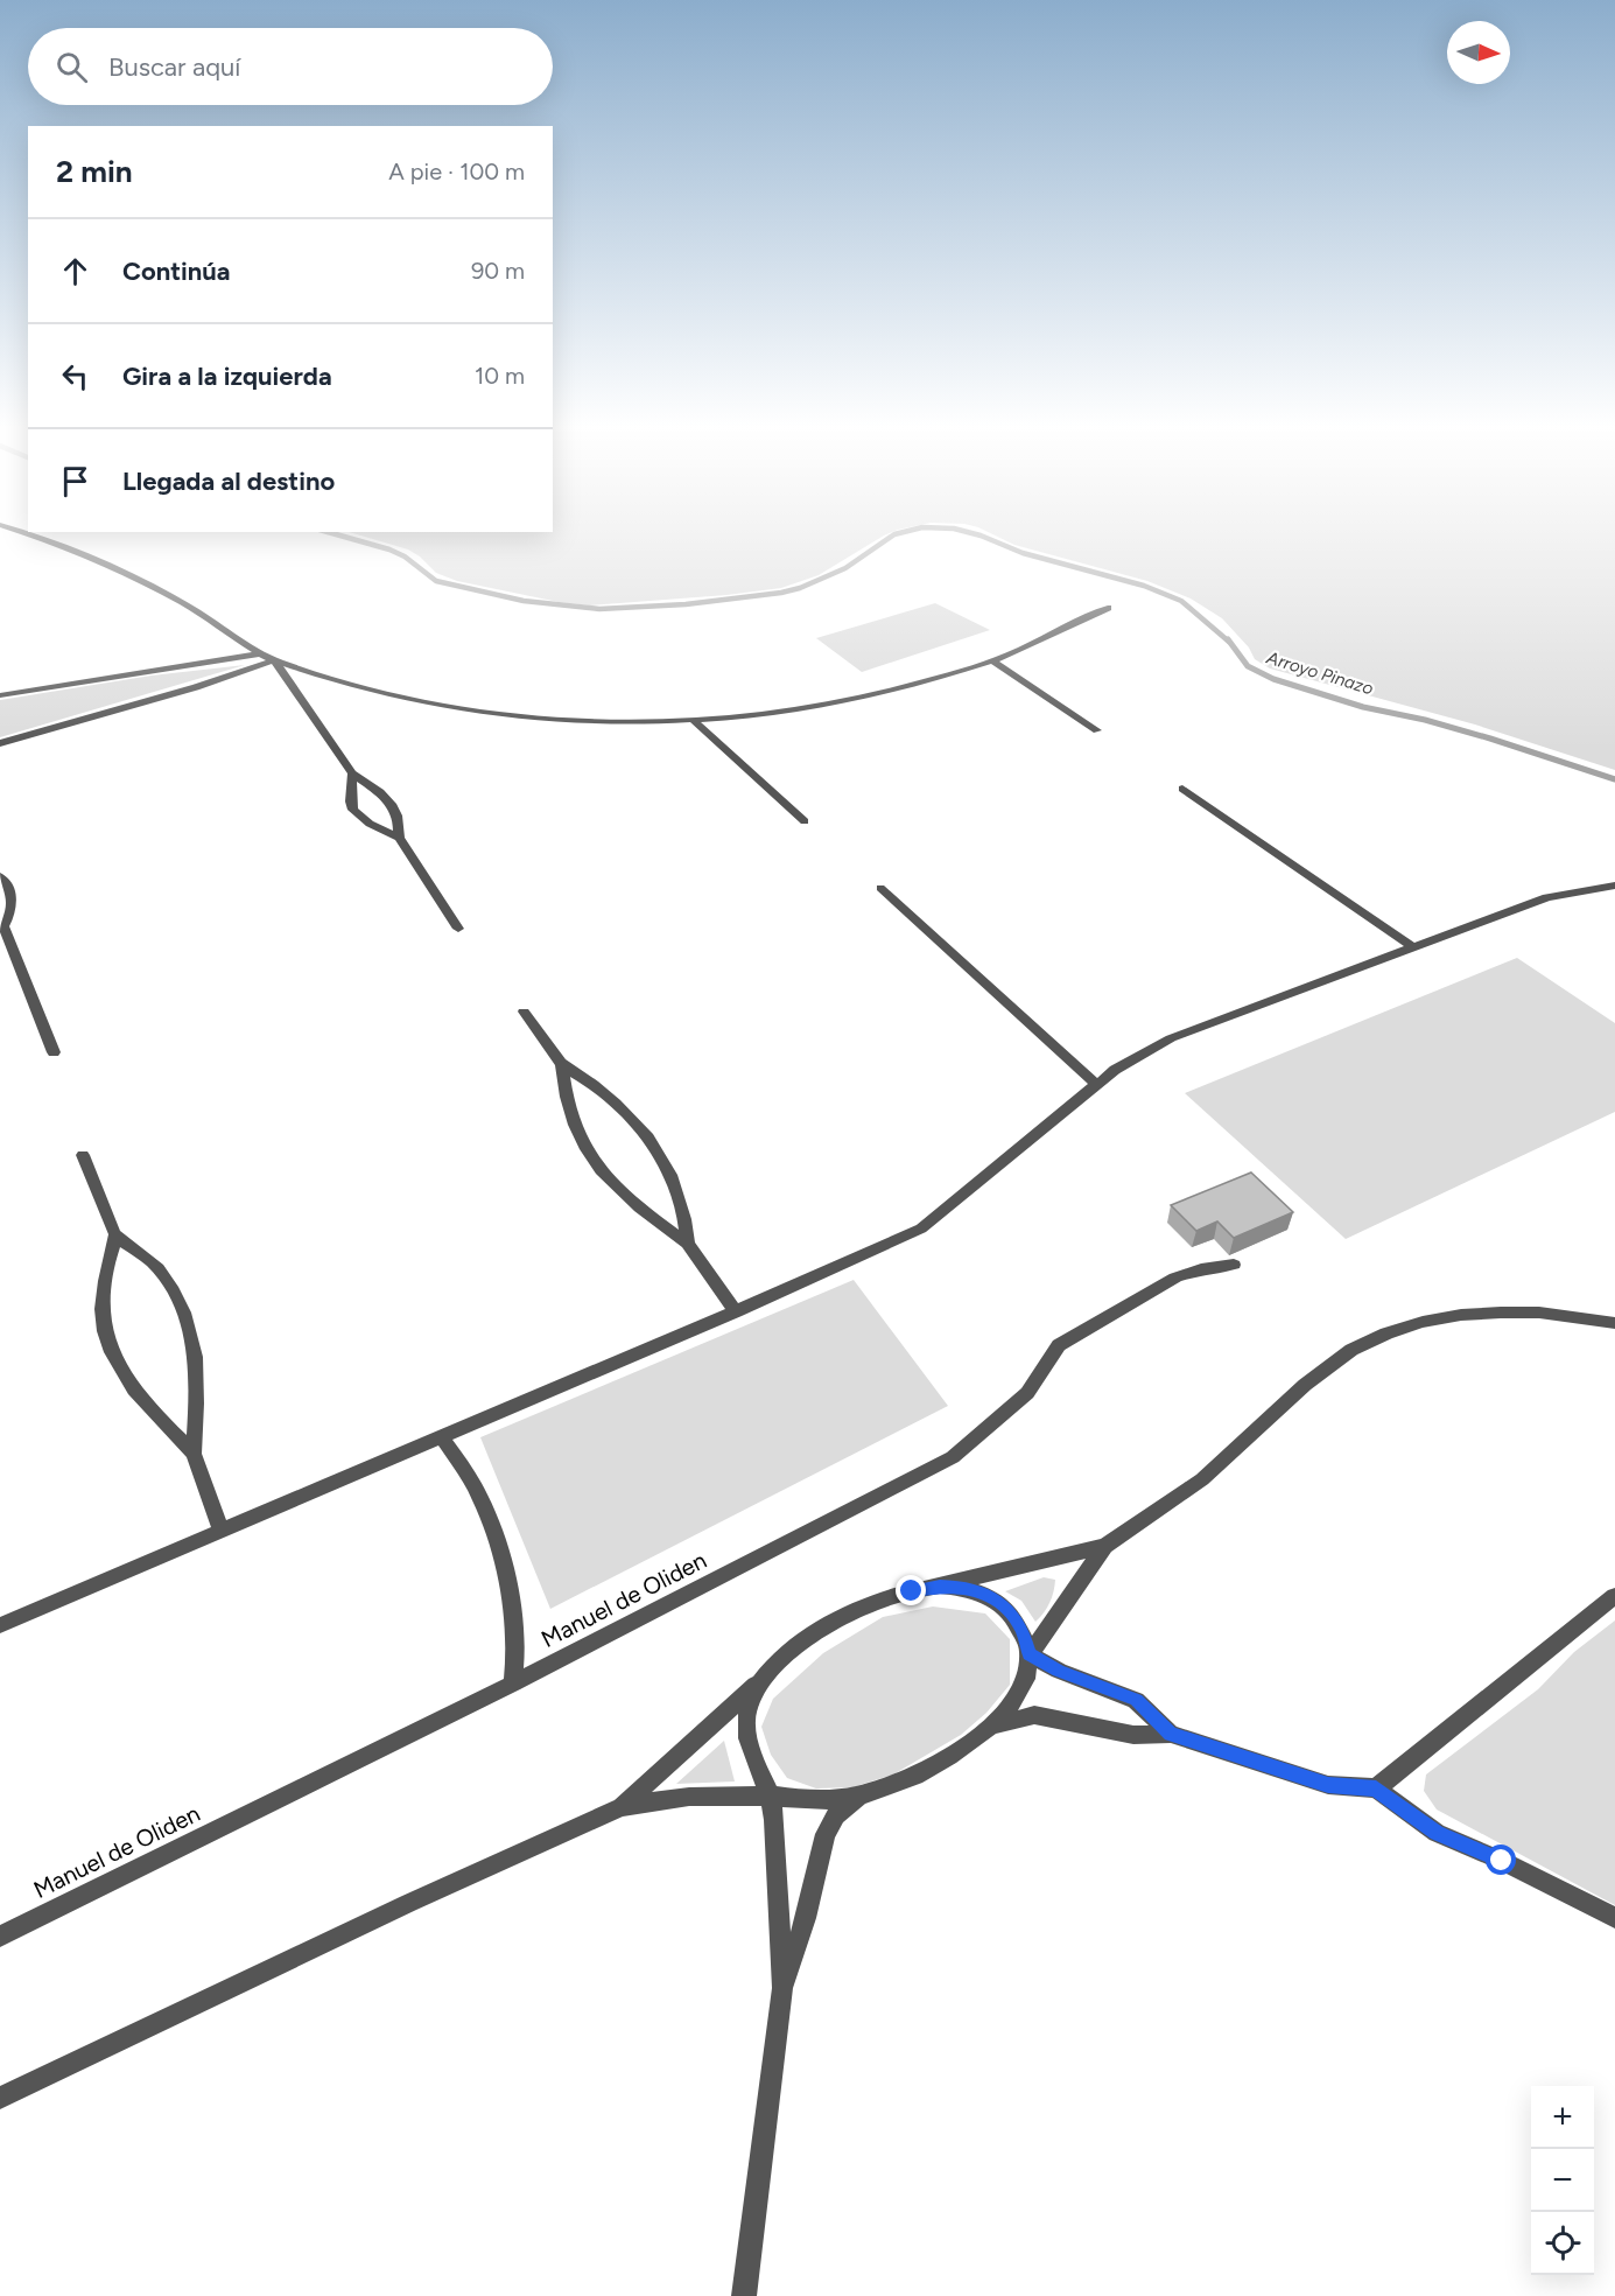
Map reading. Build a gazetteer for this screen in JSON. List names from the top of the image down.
{
  "streets": {
    "street": ["Manuel de Oliden"]
  },
  "water": ["Arroyo Pinazo"],
  "north": "right",
  "page": {
    "search": "Buscar aquí",
    "heading": ["2 min", "A pie · 100 m"],
    "list": [
      ["Continúa", "90 m"],
      ["Gira a la izquierda", "10 m"],
      "Llegada al destino"
    ],
    "map_buttons": ["+", "−"]
  }
}
